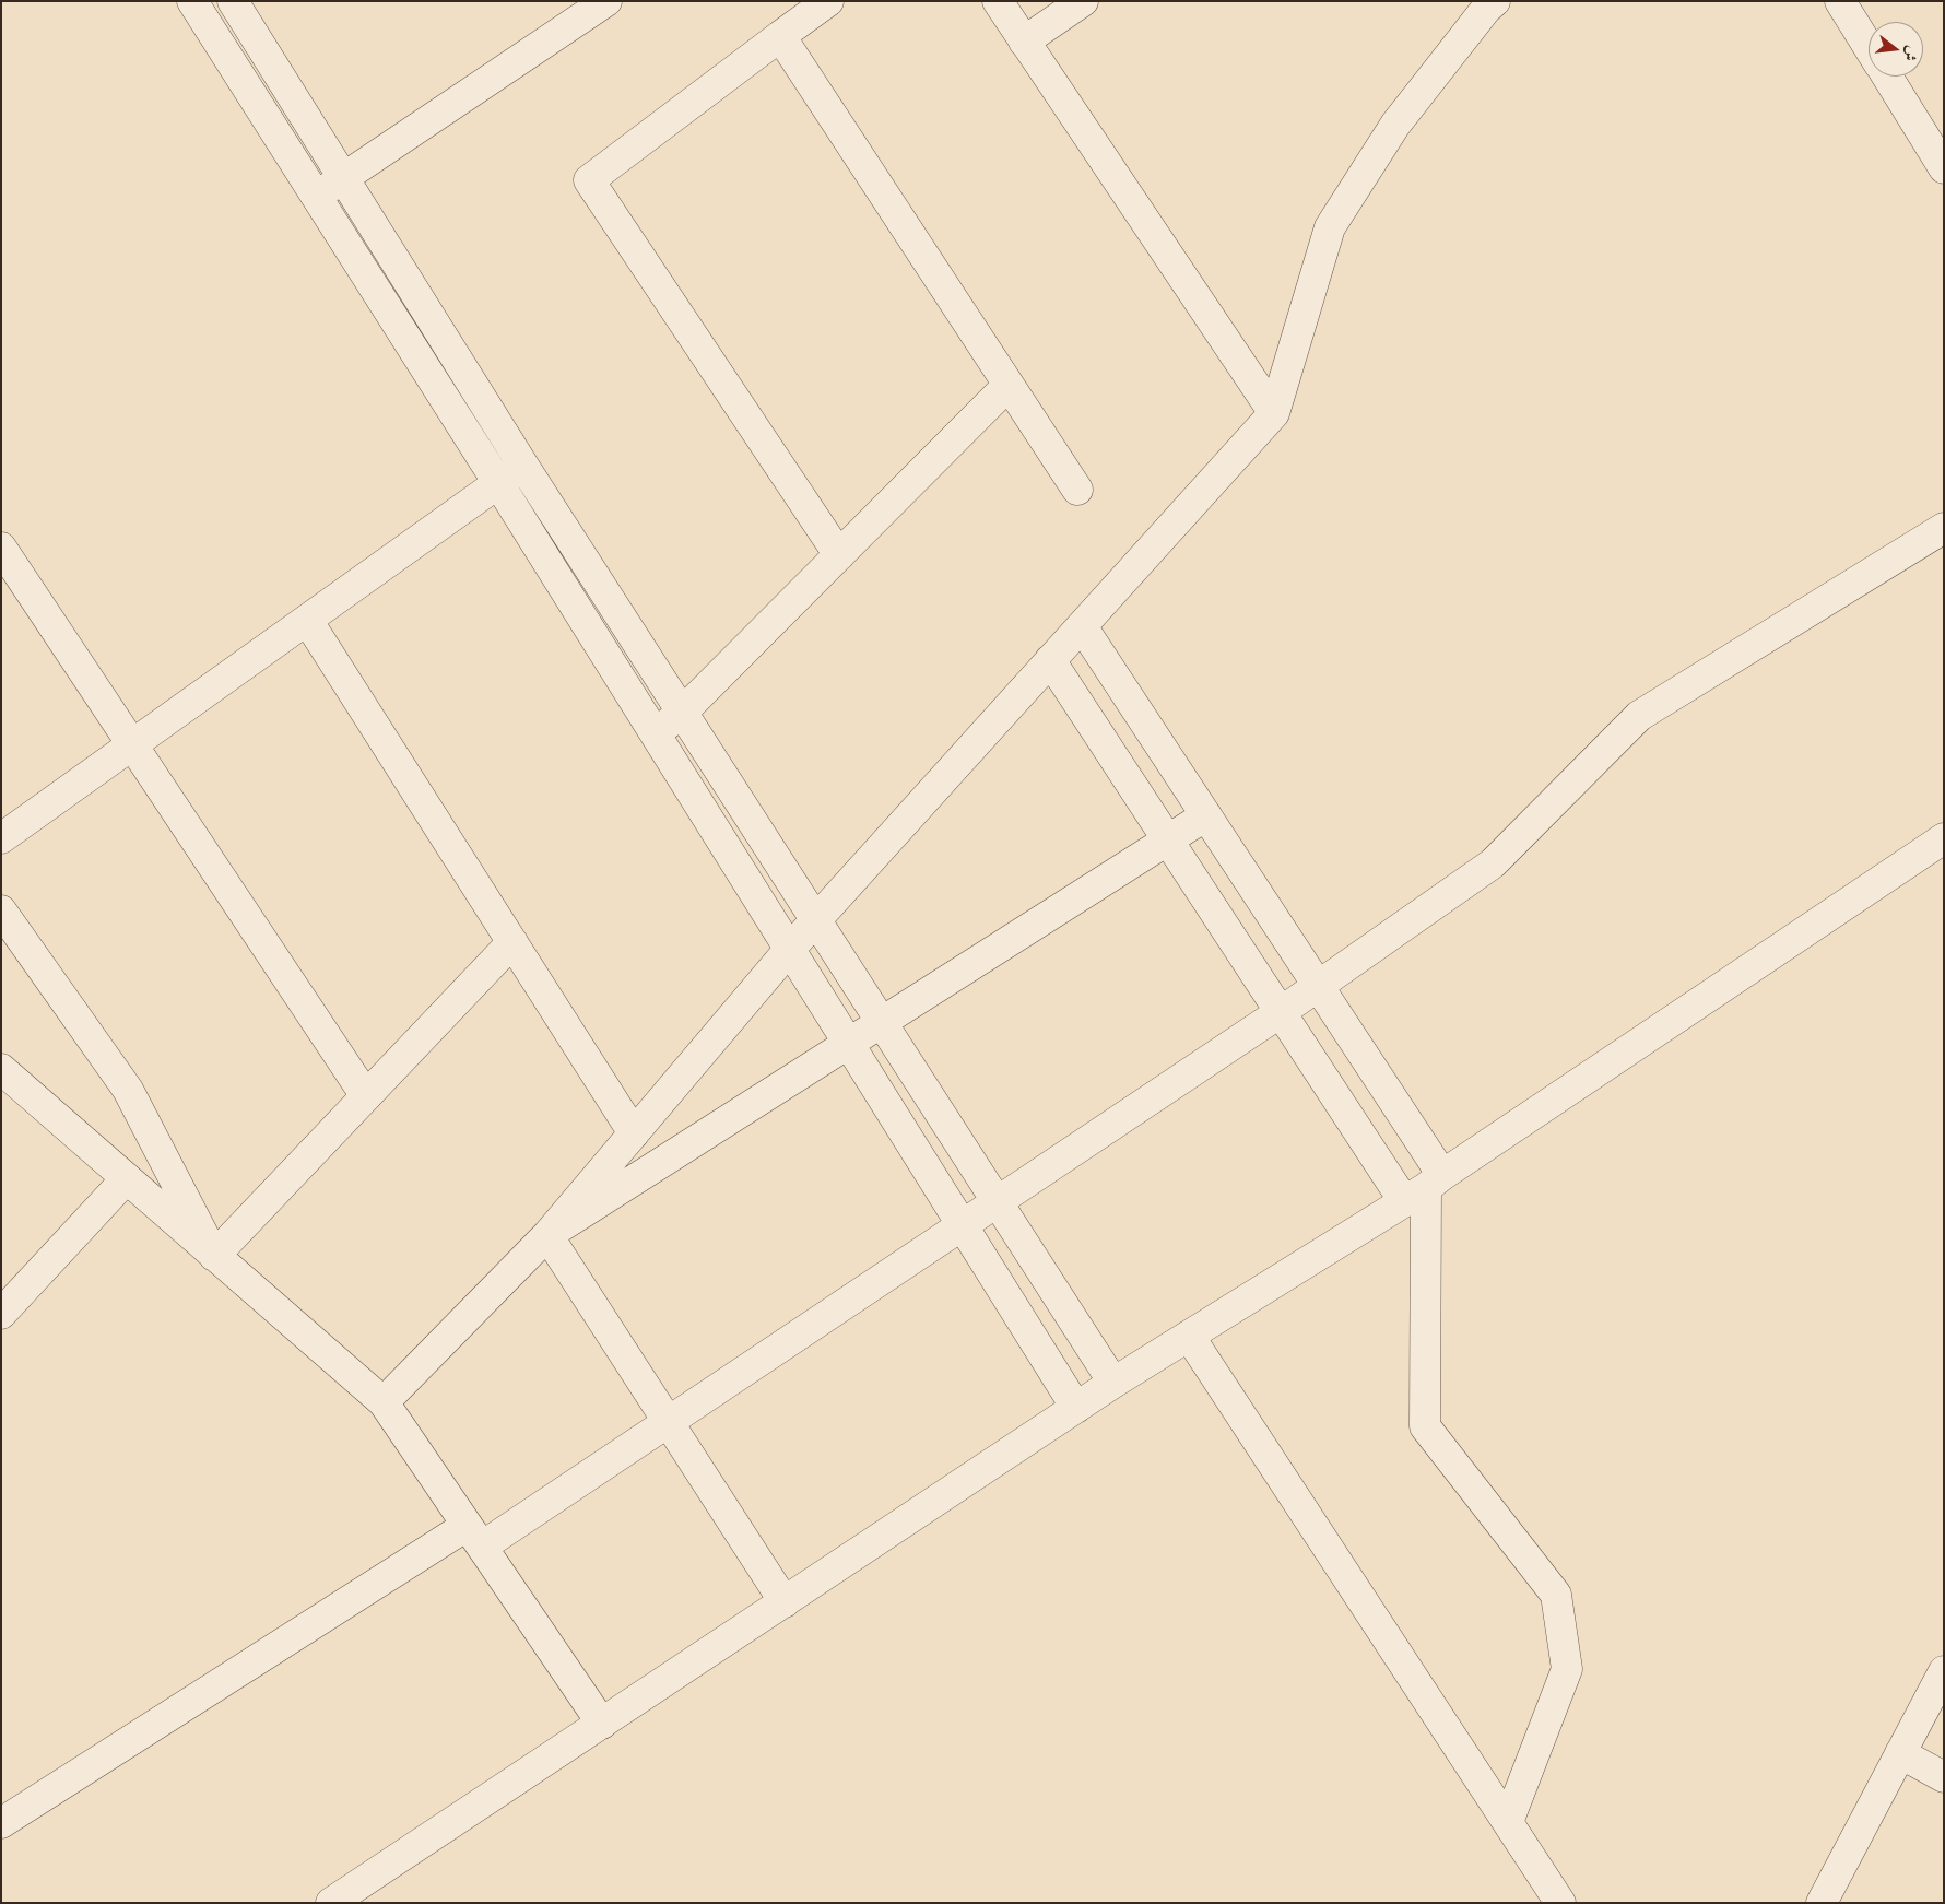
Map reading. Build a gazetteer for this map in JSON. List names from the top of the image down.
{
  "north": "right"
}
